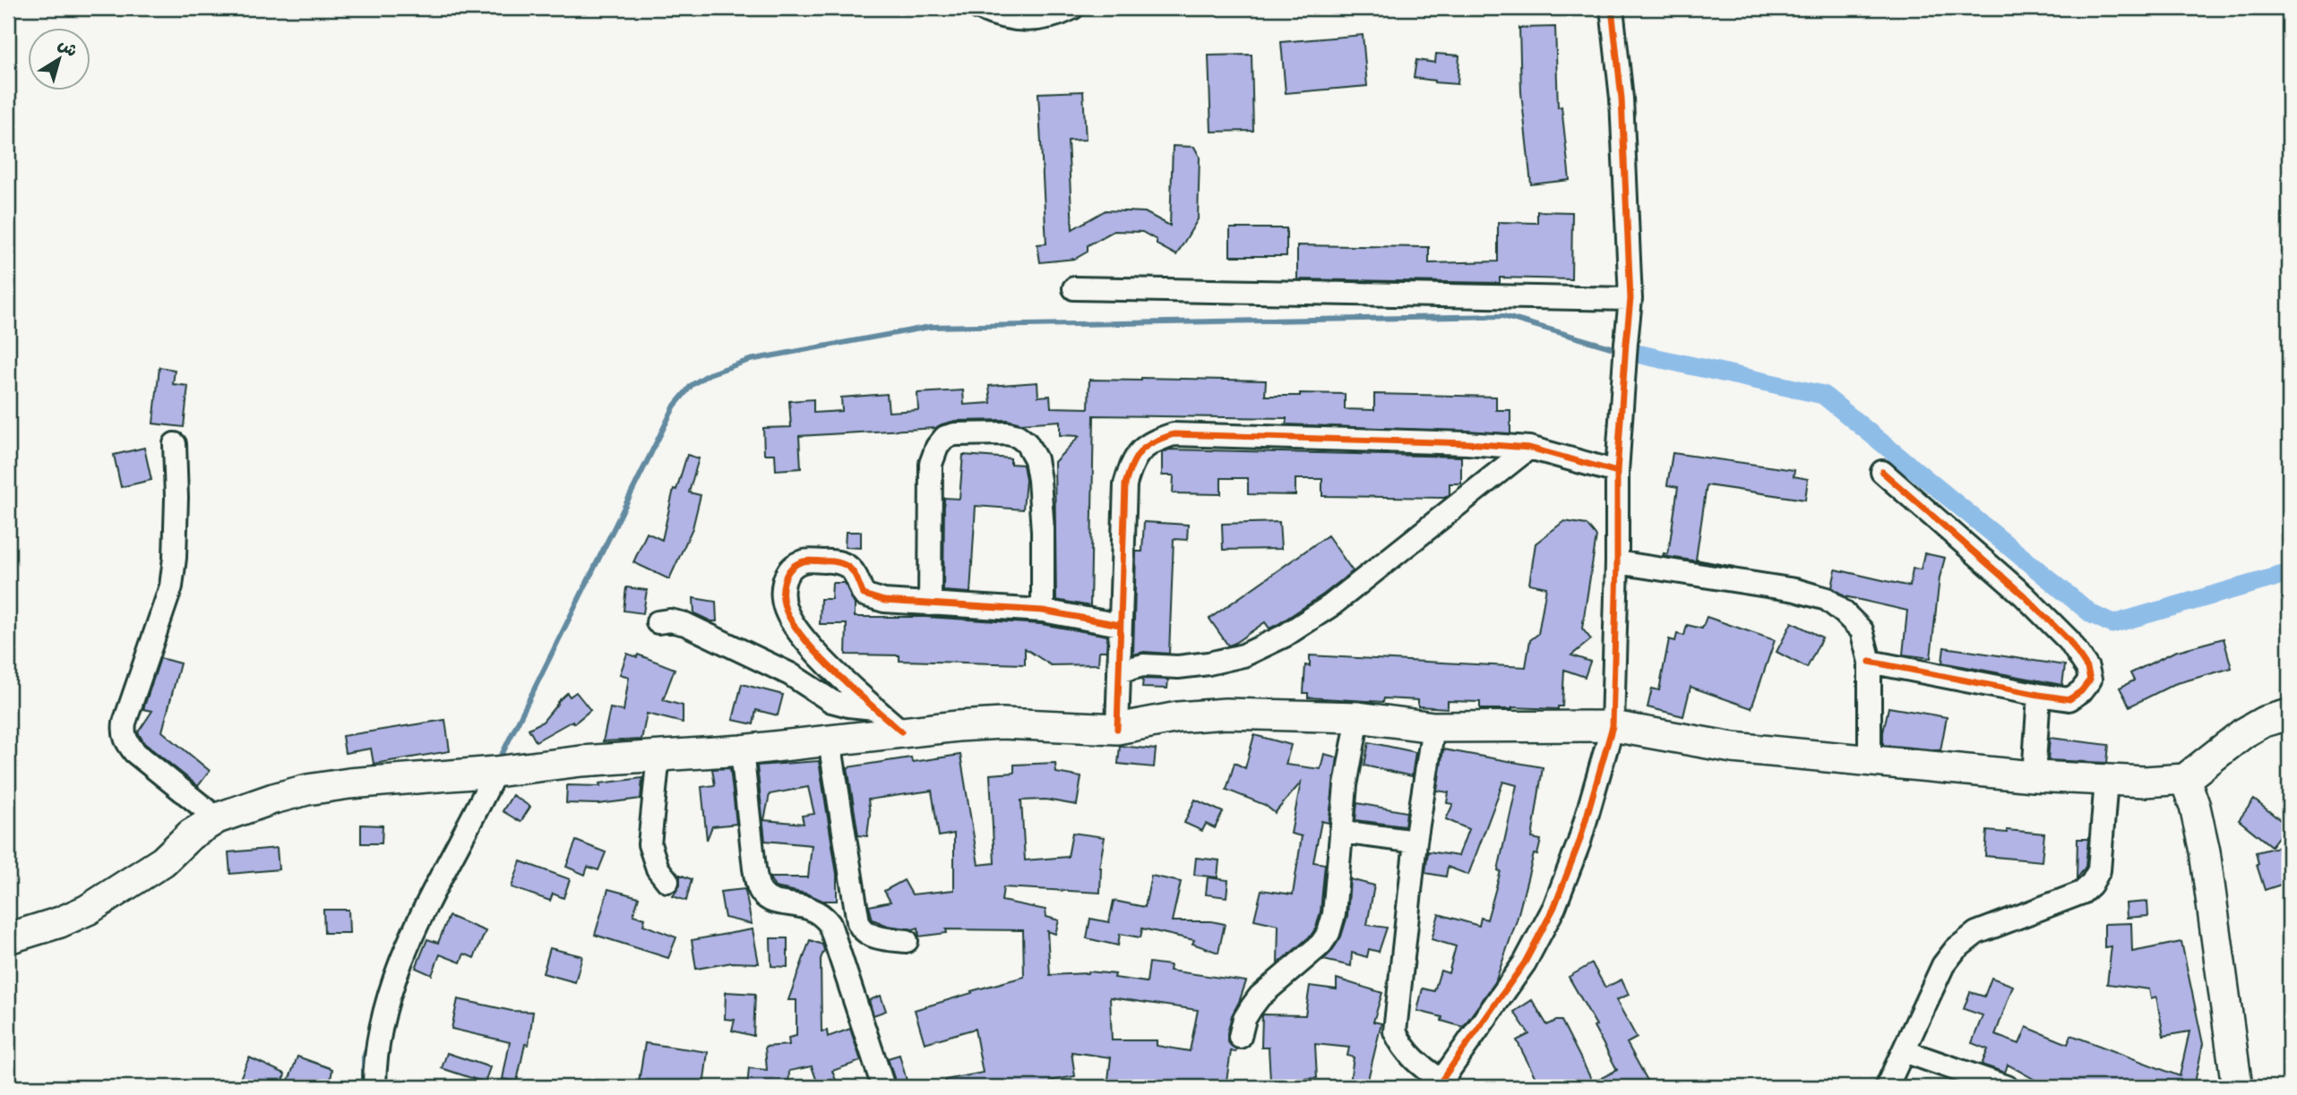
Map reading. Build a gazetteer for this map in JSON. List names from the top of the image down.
{
  "north": "top right"
}
